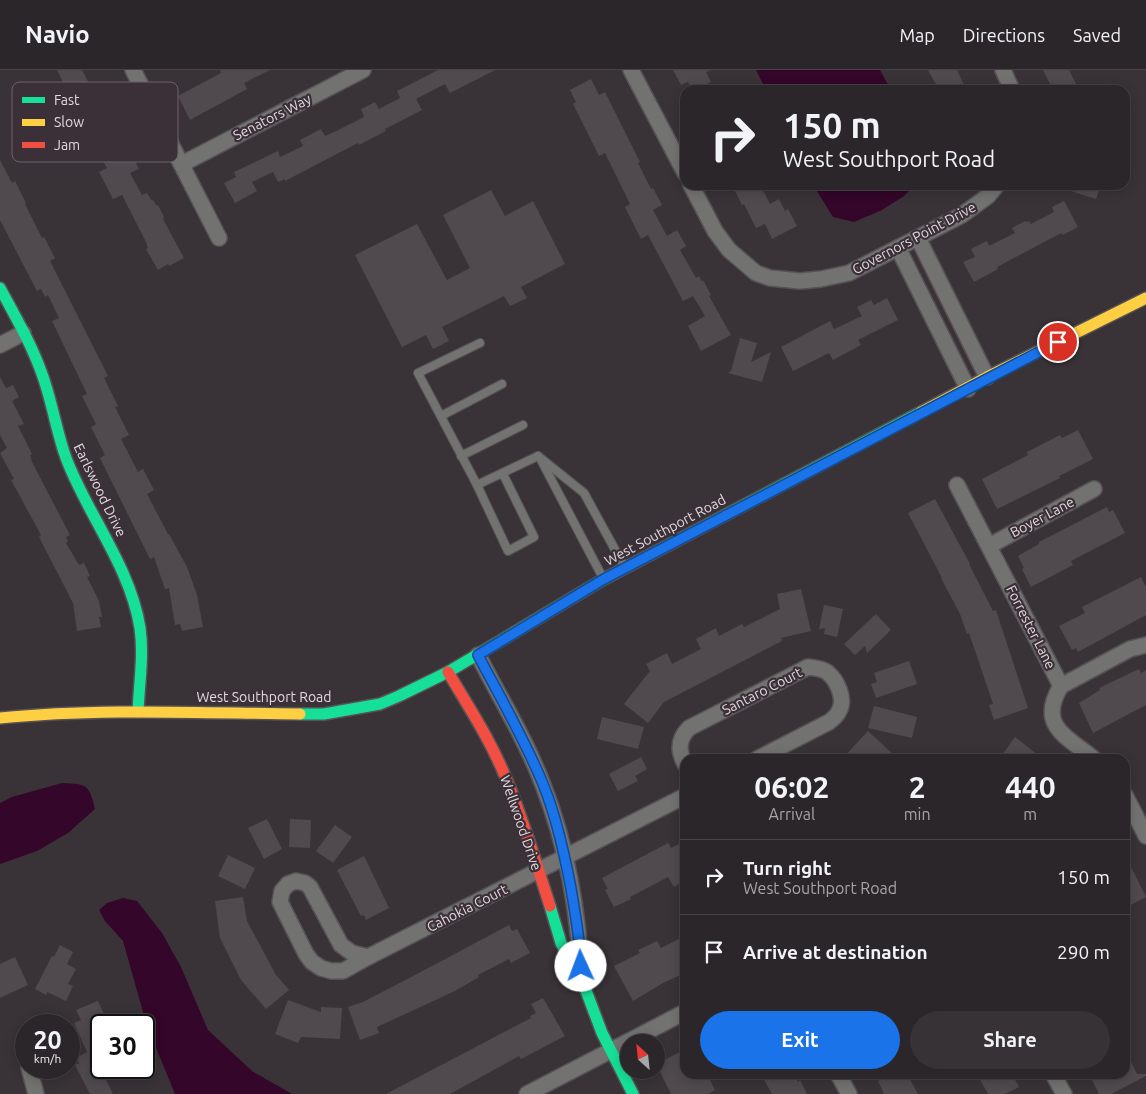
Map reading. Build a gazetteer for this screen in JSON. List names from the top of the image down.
{
  "streets": {
    "main road": ["Earlswood Drive", "West Southport Road", "Wellwood Drive"],
    "street": [
      "Senators Way",
      "Governors Point Drive",
      "Boyer Lane",
      "Forrester Lane",
      "Santaro Court",
      "Cahokia Court"
    ]
  },
  "crossings": [
    ["Earlswood Drive", "West Southport Road"],
    ["Boyer Lane", "Forrester Lane"],
    ["West Southport Road", "Wellwood Drive"],
    ["Wellwood Drive", "Cahokia Court"]
  ],
  "legend": ["Fast", "Slow", "Jam"],
  "north": "top left",
  "page": {
    "header": "Navio",
    "nav": ["Map", "Directions", "Saved"],
    "turn": ["150 m", "West Southport Road"],
    "eta": [
      "06:02",
      "Arrival",
      "2",
      "min",
      "440",
      "m"
    ],
    "list": [
      {
        "name": "Turn right",
        "note": "West Southport Road",
        "value": "150 m"
      },
      {
        "name": "Arrive at destination",
        "value": "290 m"
      }
    ],
    "buttons": ["Exit", "Share"],
    "speed": "20 km/h",
    "limit": "30"
  }
}
